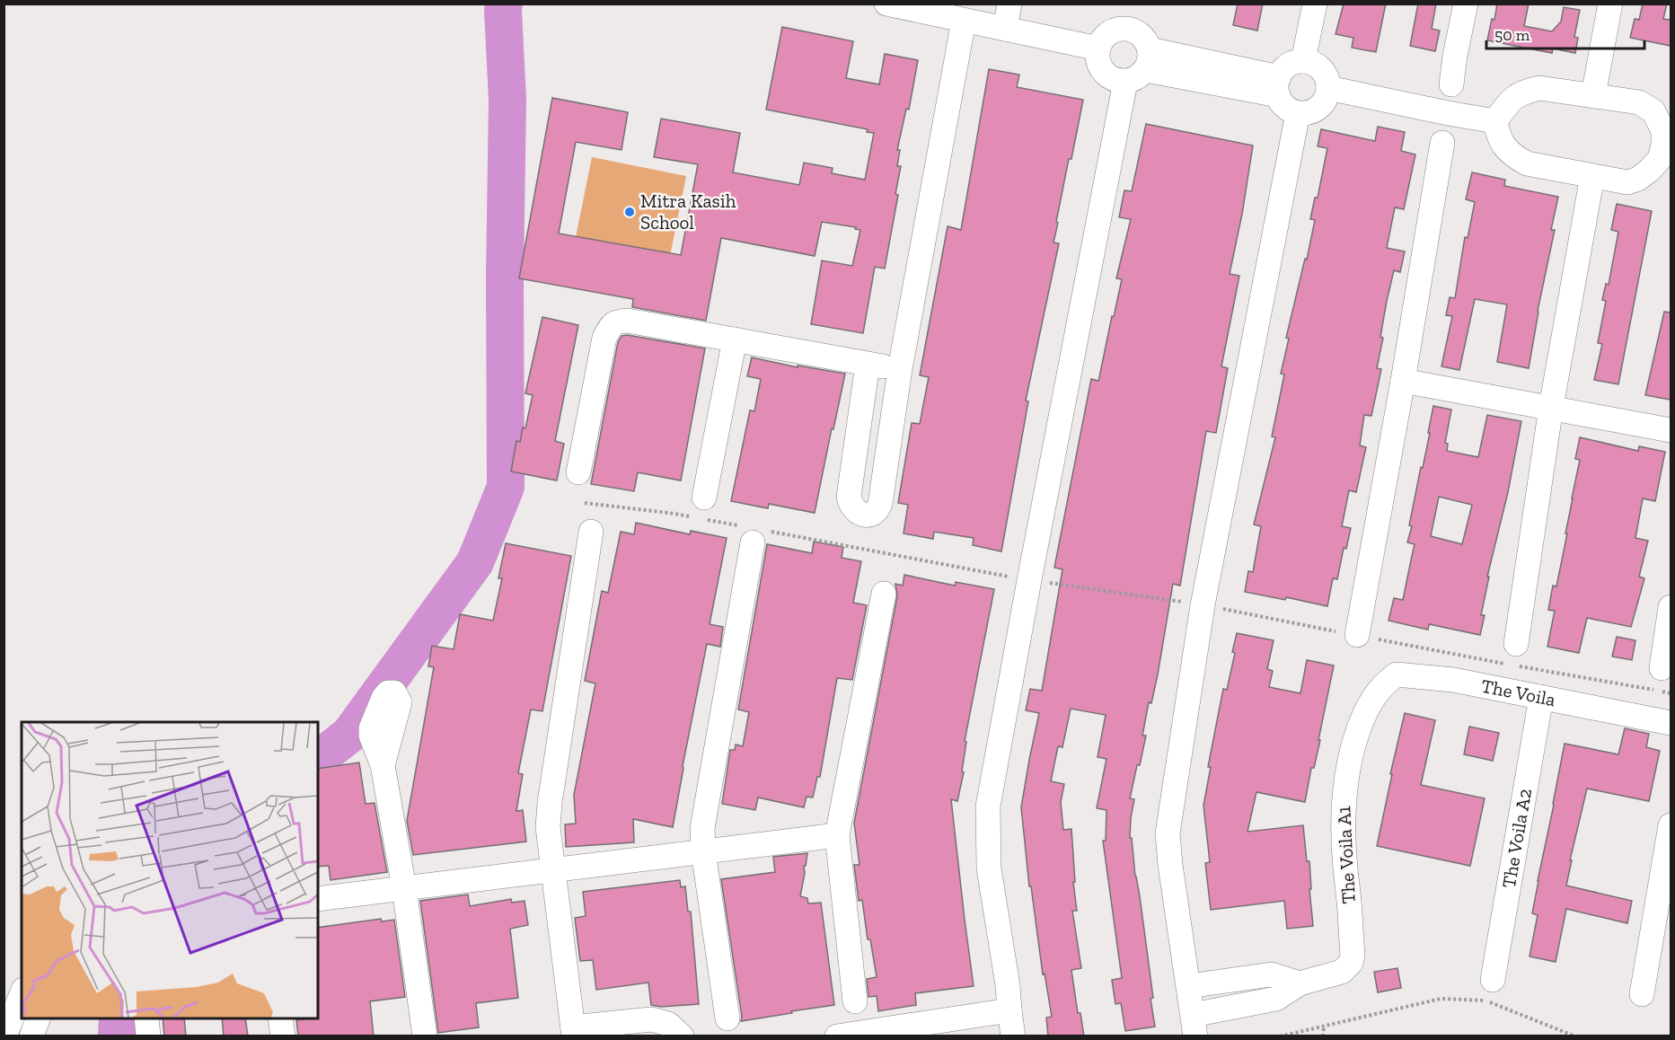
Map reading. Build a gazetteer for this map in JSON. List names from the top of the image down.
{
  "streets": {
    "street": ["The Voila", "The Voila A2", "The Voila A1"]
  },
  "crossings": [
    ["The Voila", "The Voila A2"],
    ["The Voila", "The Voila A1"]
  ],
  "places": ["Mitra Kasih School"],
  "scale_bar": "50 m"
}
